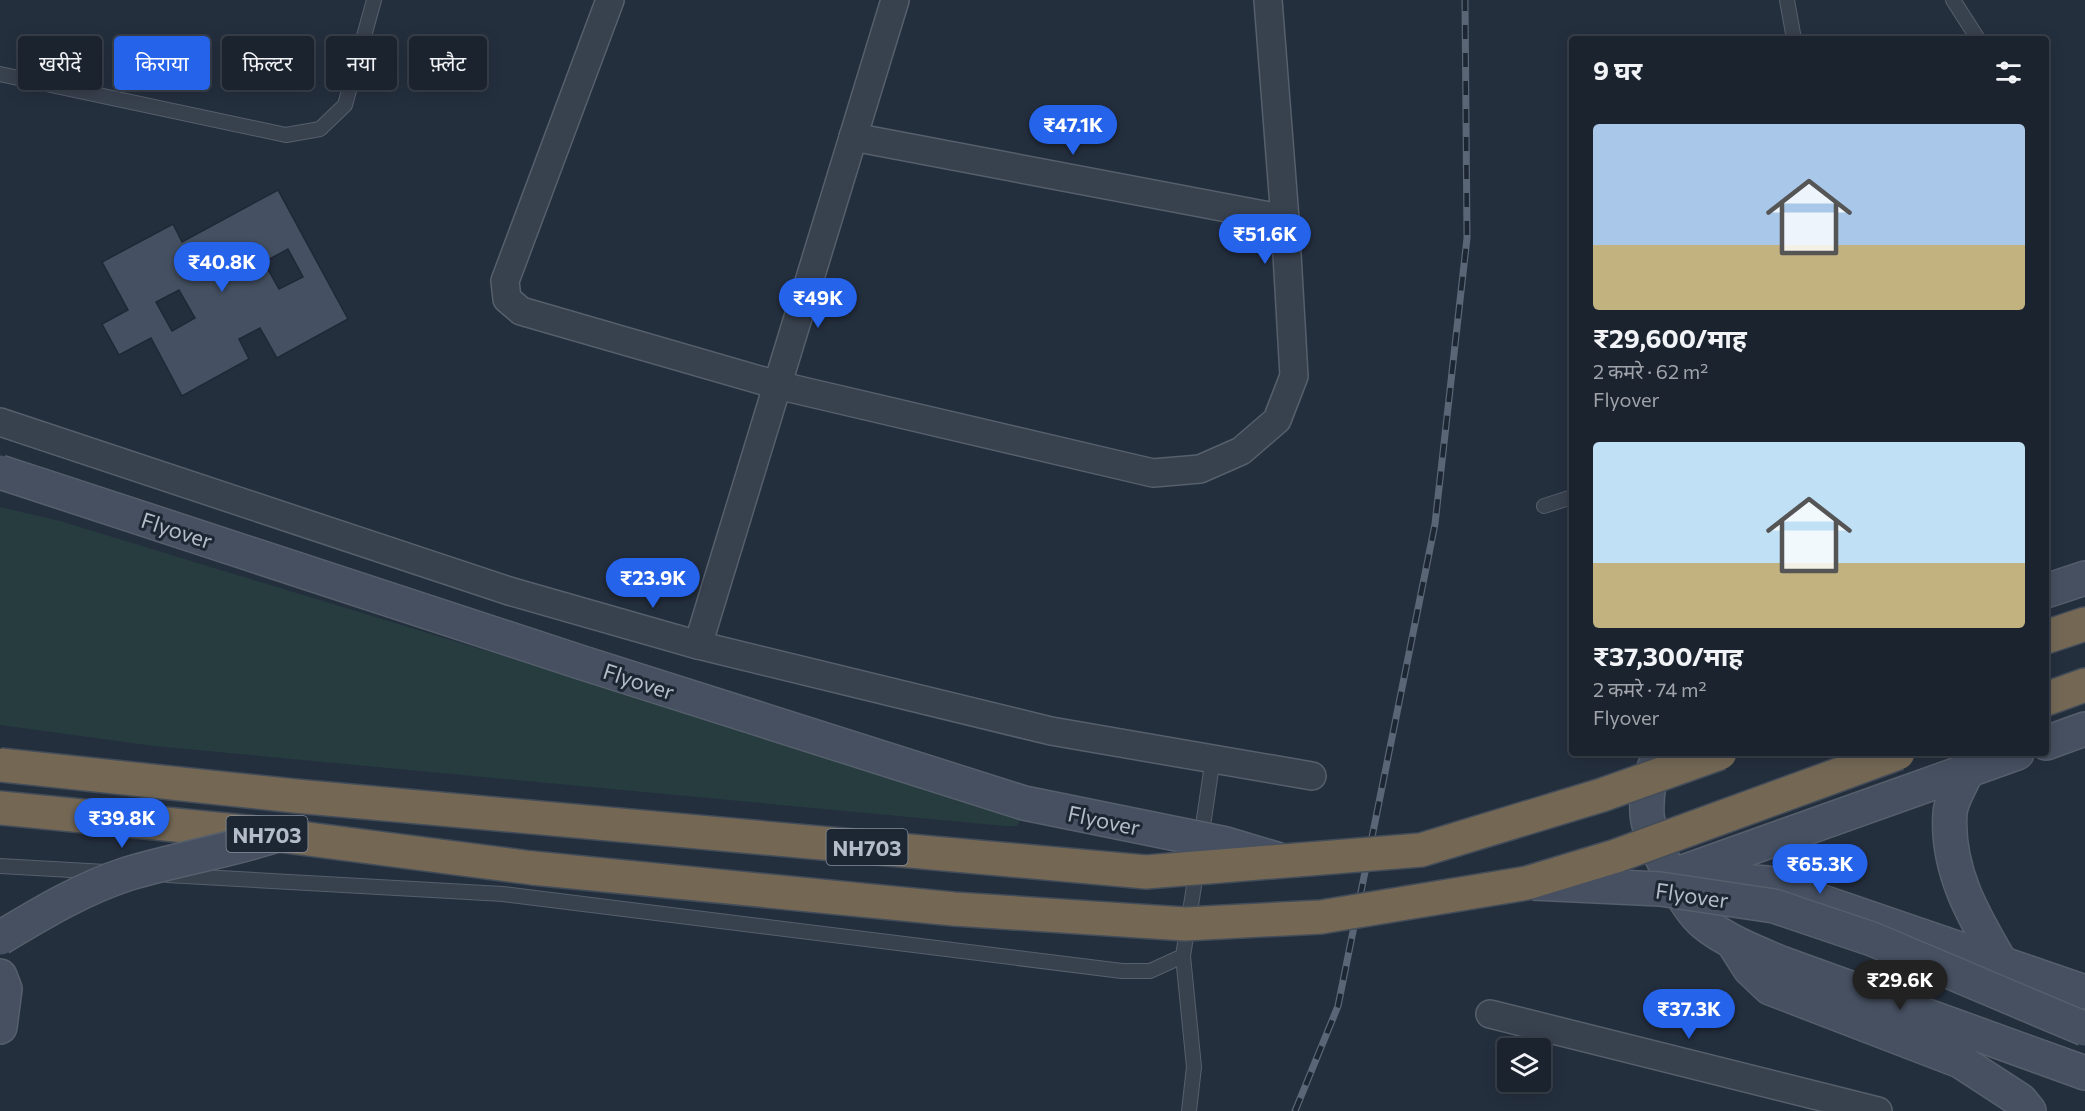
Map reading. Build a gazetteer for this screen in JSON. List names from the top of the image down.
{
  "streets": {
    "highway": ["Flyover", "NH703"]
  },
  "page": {
    "chip": [
      "खरीदें",
      "किराया",
      "फ़िल्टर",
      "नया",
      "फ़्लैट"
    ],
    "heading": "9 घर",
    "price": [
      "₹47.1K",
      "₹51.6K",
      "₹40.8K",
      "₹49K",
      "₹23.9K",
      "₹39.8K",
      "₹65.3K",
      "₹29.6K",
      "₹37.3K"
    ],
    "list": [
      {
        "name": "₹29,600/माह",
        "note": "2 कमरे · 62 m² · Flyover"
      },
      {
        "name": "₹37,300/माह",
        "note": "2 कमरे · 74 m² · Flyover"
      }
    ]
  }
}
